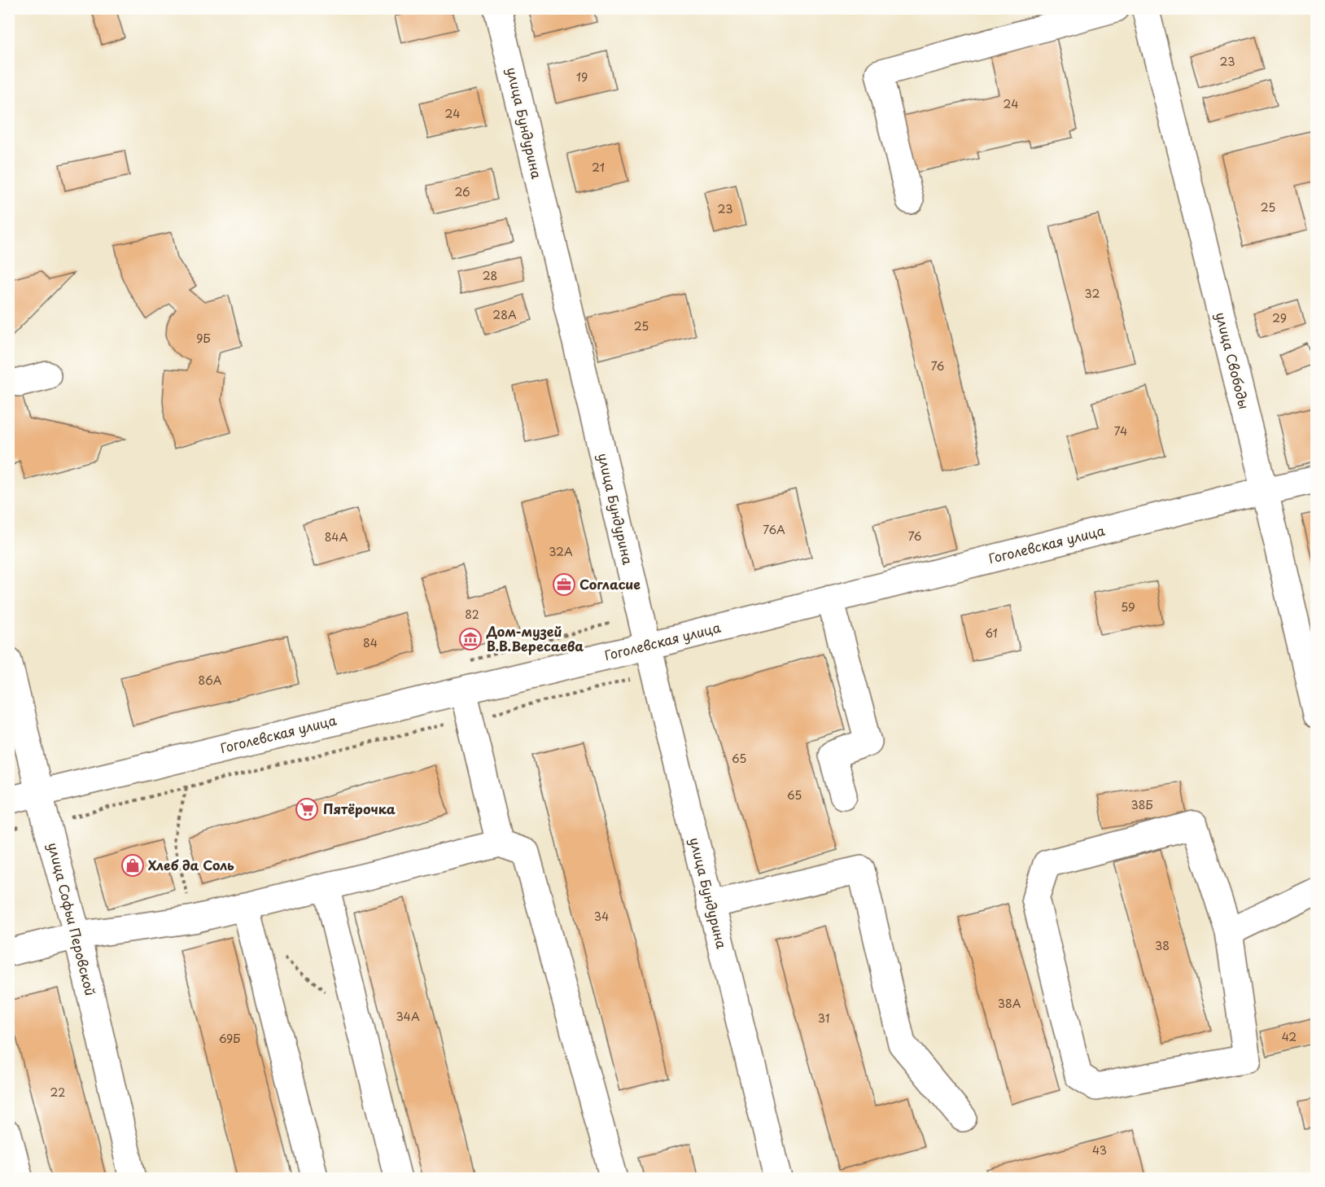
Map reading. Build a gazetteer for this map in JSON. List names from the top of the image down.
{
  "streets": {
    "street": [
      "улица Бундурина",
      "улица Свободы",
      "Гоголевская улица",
      "улица Софьи Перовской"
    ]
  },
  "crossings": [
    ["улица Бундурина", "Гоголевская улица"],
    ["улица Свободы", "Гоголевская улица"],
    ["Гоголевская улица", "улица Софьи Перовской"]
  ],
  "places": {
    "office": ["Согласие"],
    "museum": ["Дом-музей В.В.Вересаева"],
    "supermarket": ["Пятёрочка"],
    "shop": ["Хлеб да Соль"]
  },
  "house_numbers": [
    "23",
    "19",
    "24",
    "24",
    "21",
    "26",
    "25",
    "23",
    "28",
    "32",
    "28А",
    "29",
    "25",
    "9Б",
    "76",
    "74",
    "76А",
    "76",
    "84А",
    "32А",
    "59",
    "82",
    "61",
    "84",
    "86А",
    "65",
    "65",
    "38Б",
    "34",
    "38",
    "38А",
    "34А",
    "31",
    "42",
    "69Б",
    "22",
    "43"
  ]
}
